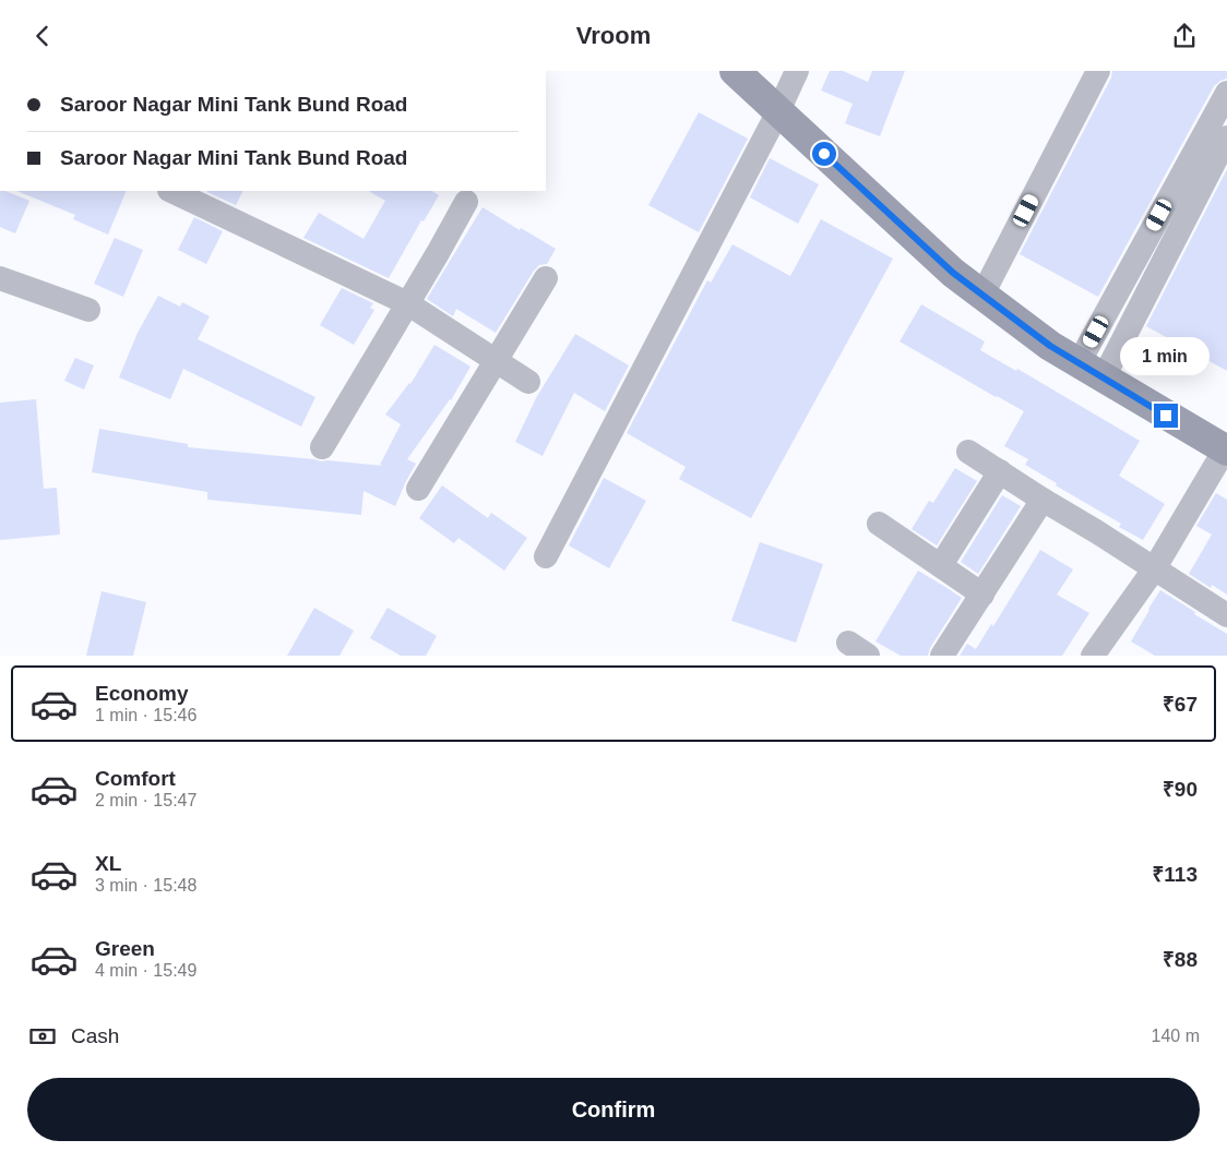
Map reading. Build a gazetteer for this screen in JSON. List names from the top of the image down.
{
  "page": {
    "header": "Vroom",
    "banner": ["Saroor Nagar Mini Tank Bund Road", "Saroor Nagar Mini Tank Bund Road"],
    "bubble": "1 min",
    "list": [
      {
        "name": "Economy",
        "note": "1 min · 15:46",
        "value": "₹67"
      },
      {
        "name": "Comfort",
        "note": "2 min · 15:47",
        "value": "₹90"
      },
      {
        "name": "XL",
        "note": "3 min · 15:48",
        "value": "₹113"
      },
      {
        "name": "Green",
        "note": "4 min · 15:49",
        "value": "₹88"
      }
    ],
    "pay": ["Cash", "140 m"],
    "buttons": "Confirm"
  }
}
